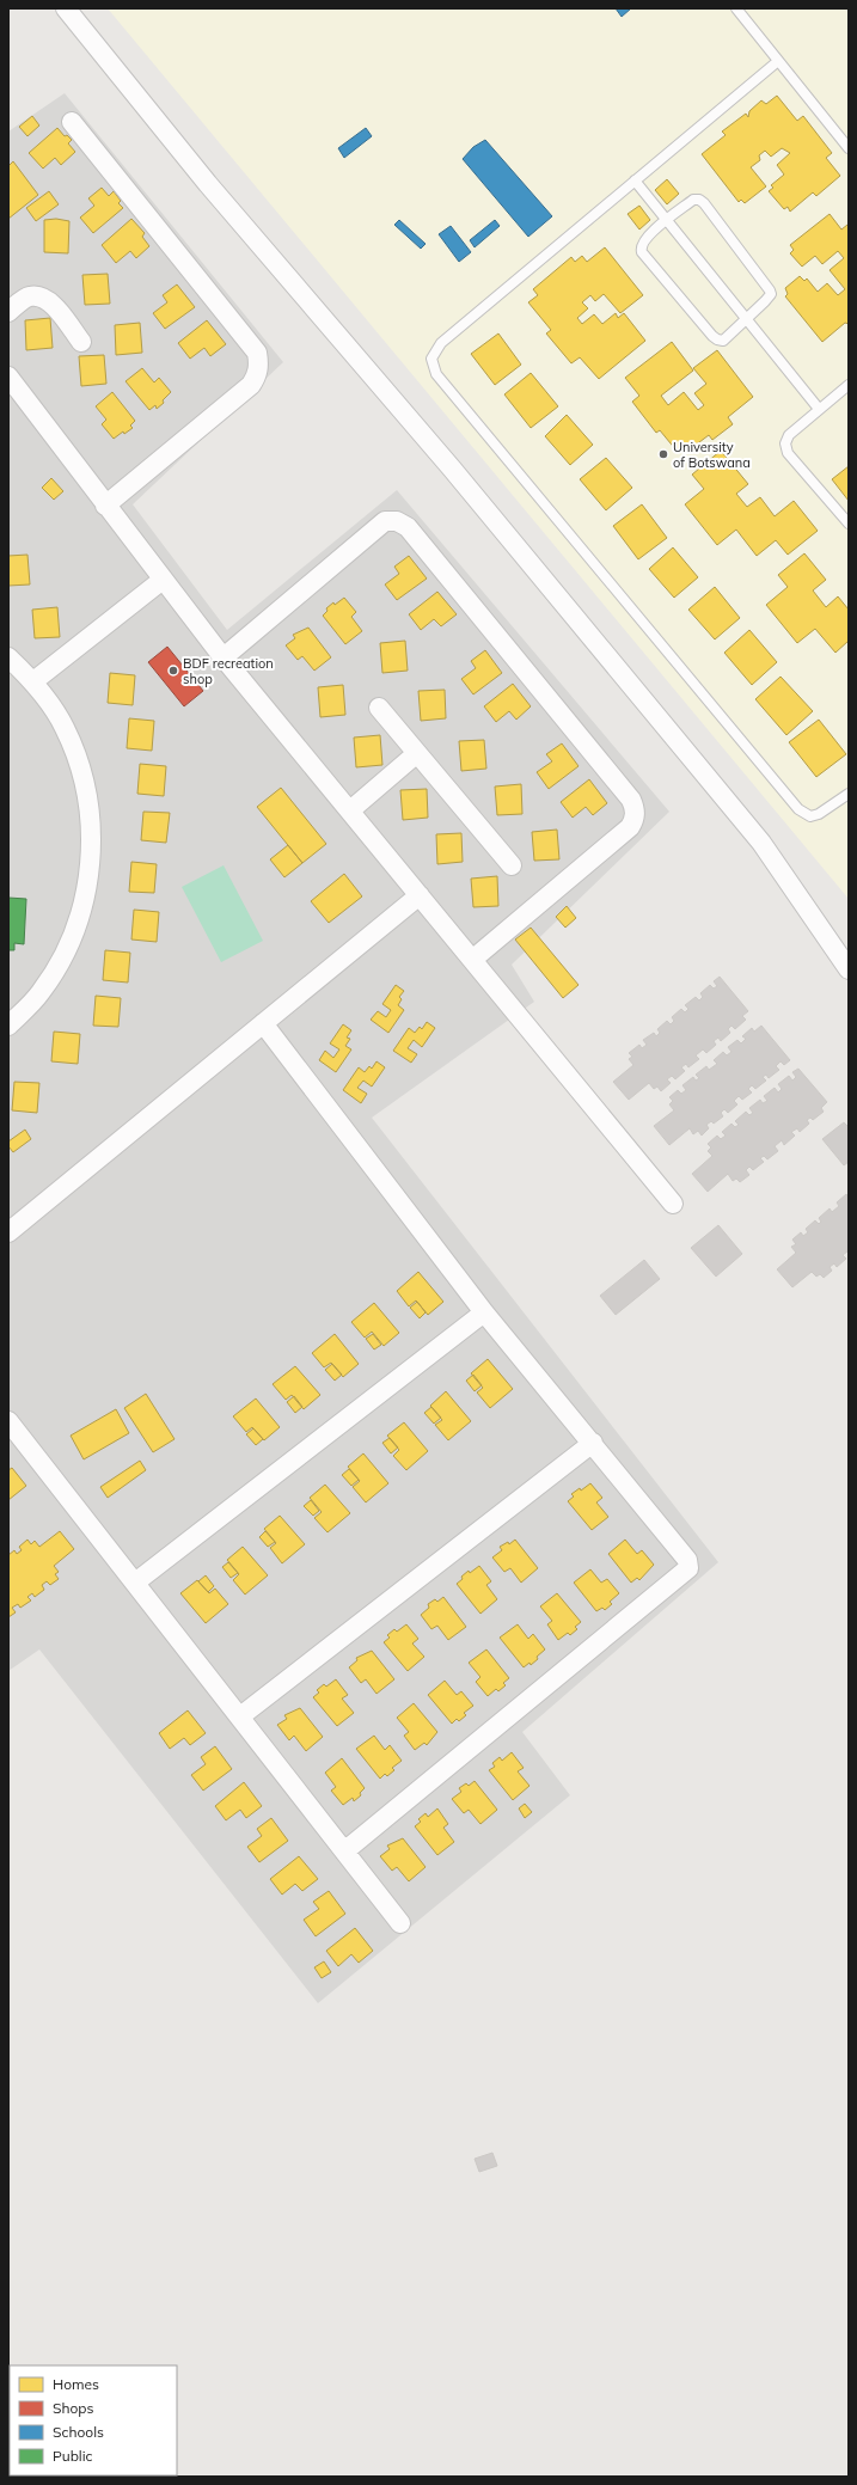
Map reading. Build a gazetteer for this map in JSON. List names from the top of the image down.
{
  "places": ["University of Botswana", "BDF recreation shop"],
  "legend": [
    "Homes",
    "Shops",
    "Schools",
    "Public"
  ]
}
